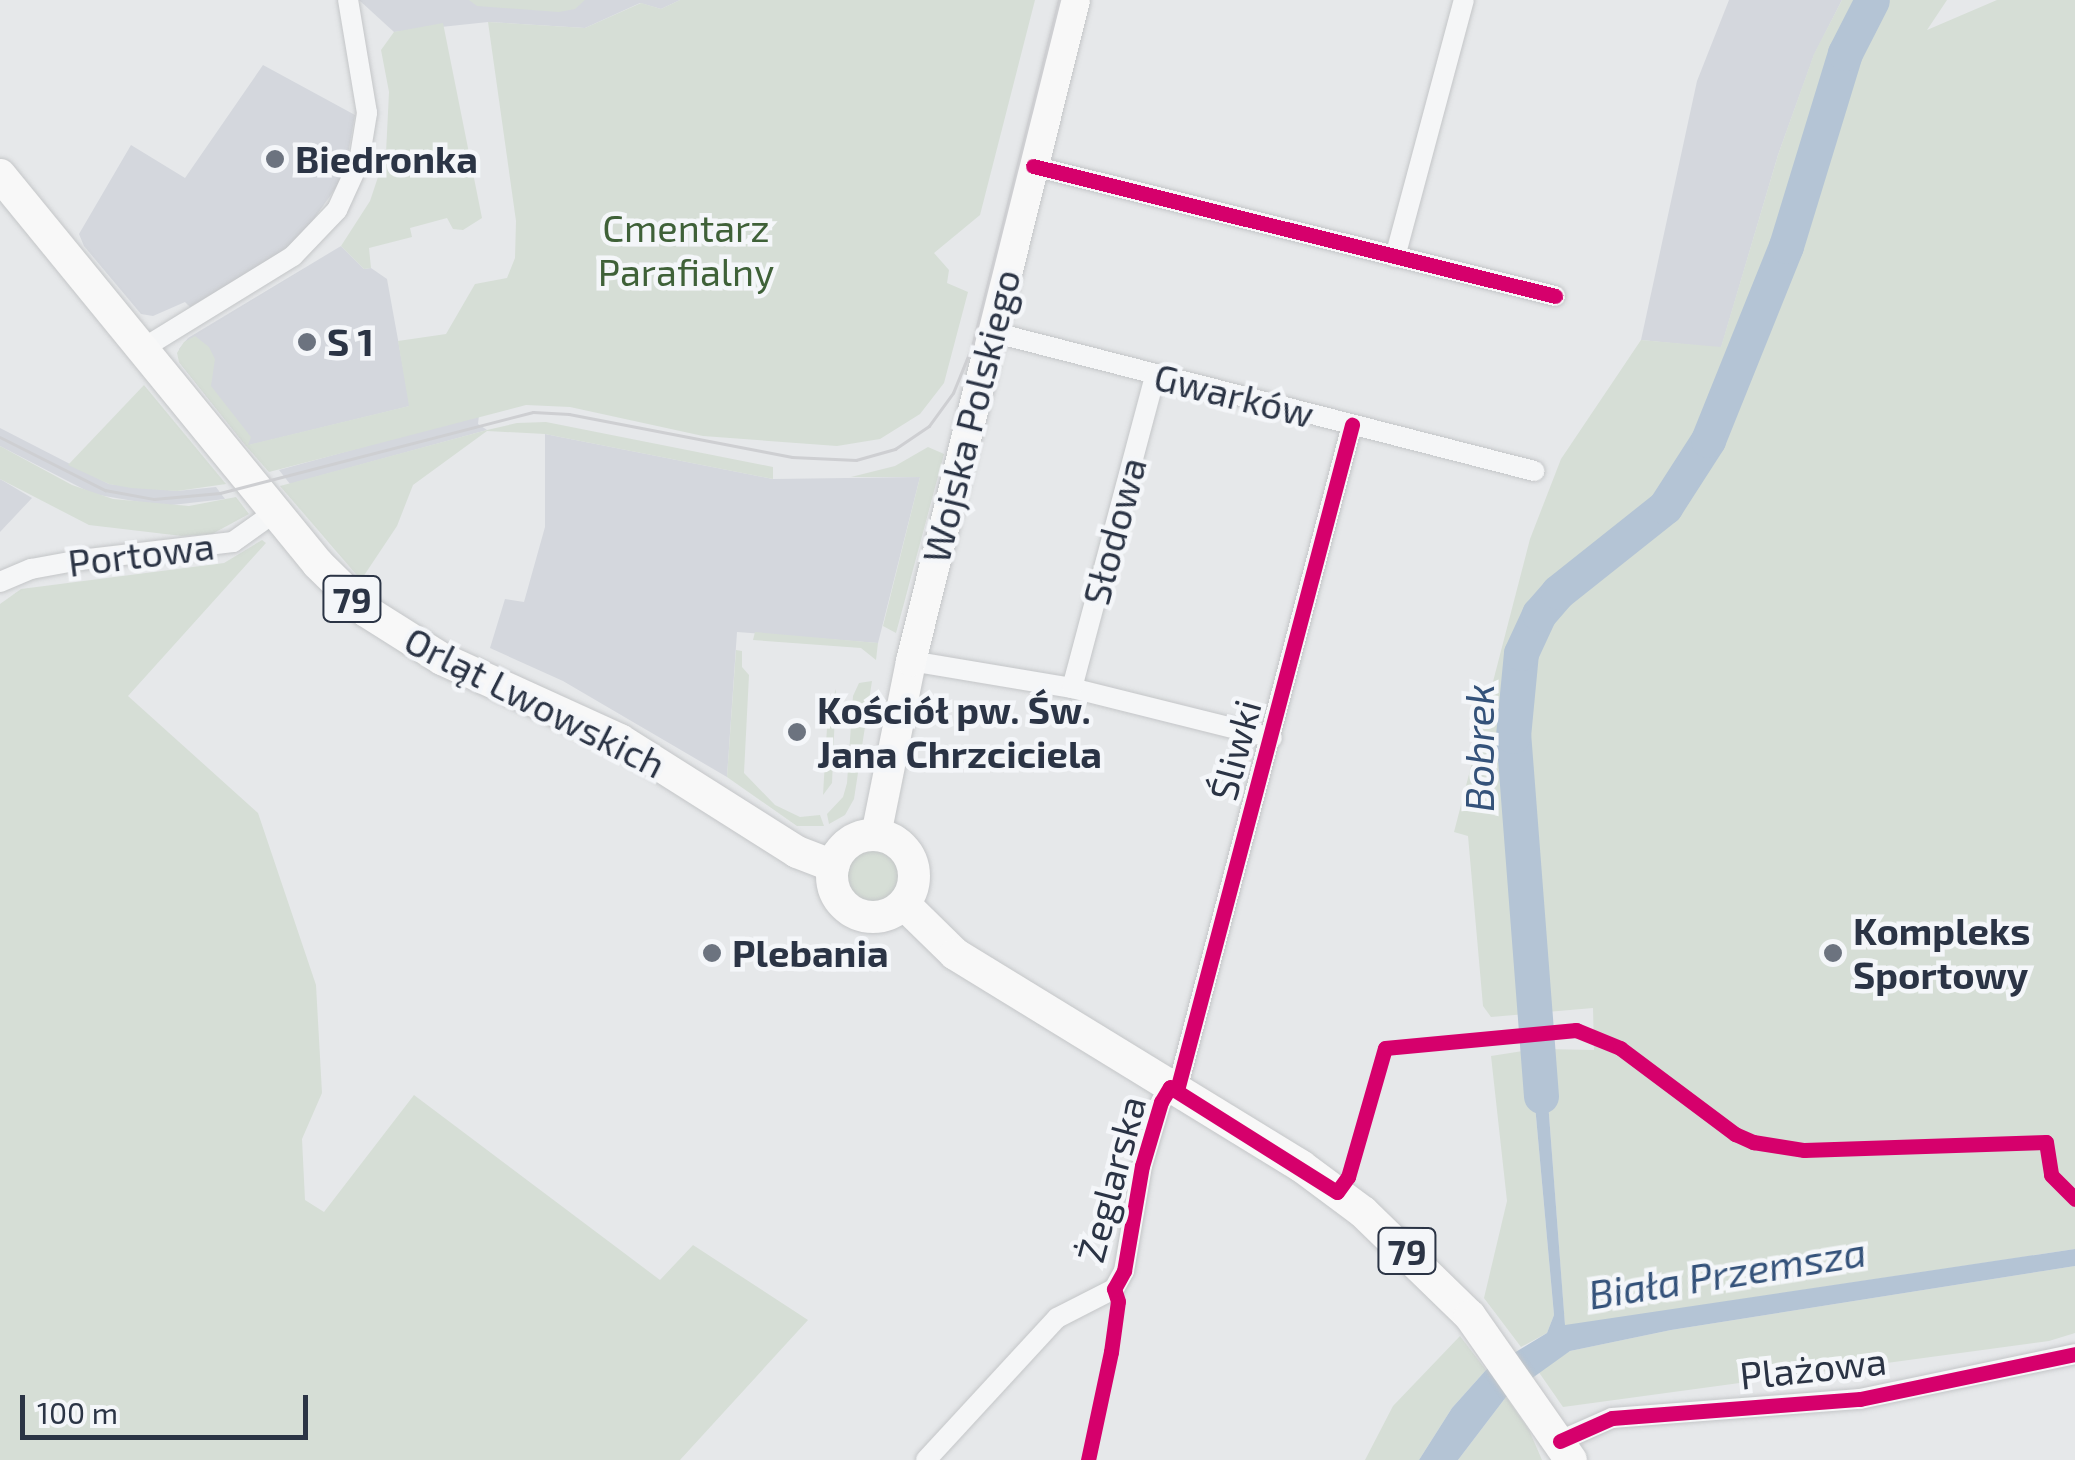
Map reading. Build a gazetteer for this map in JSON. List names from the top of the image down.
{
  "streets": {
    "main road": ["Wojska Polskiego", "79", "Orląt Lwowskich"],
    "street": [
      "Gwarków",
      "Słodowa",
      "Portowa",
      "Śliwki",
      "Żeglarska",
      "Plażowa"
    ]
  },
  "crossings": [
    ["Gwarków", "Wojska Polskiego"],
    ["Gwarków", "Słodowa"],
    ["Gwarków", "Śliwki"],
    ["Wojska Polskiego", "79"],
    ["Wojska Polskiego", "Orląt Lwowskich"],
    ["Portowa", "Orląt Lwowskich"],
    ["79", "Orląt Lwowskich"],
    ["79", "Śliwki"],
    ["79", "Żeglarska"],
    ["79", "Plażowa"],
    ["Śliwki", "Żeglarska"]
  ],
  "water": ["Bobrek", "Biała Przemsza"],
  "parks": ["Cmentarz Parafialny"],
  "places": [
    "Biedronka",
    "S 1",
    "Kościół pw. Św. Jana Chrzciciela",
    "Plebania",
    "Kompleks Sportowy"
  ],
  "scale_bar": "100 m"
}
